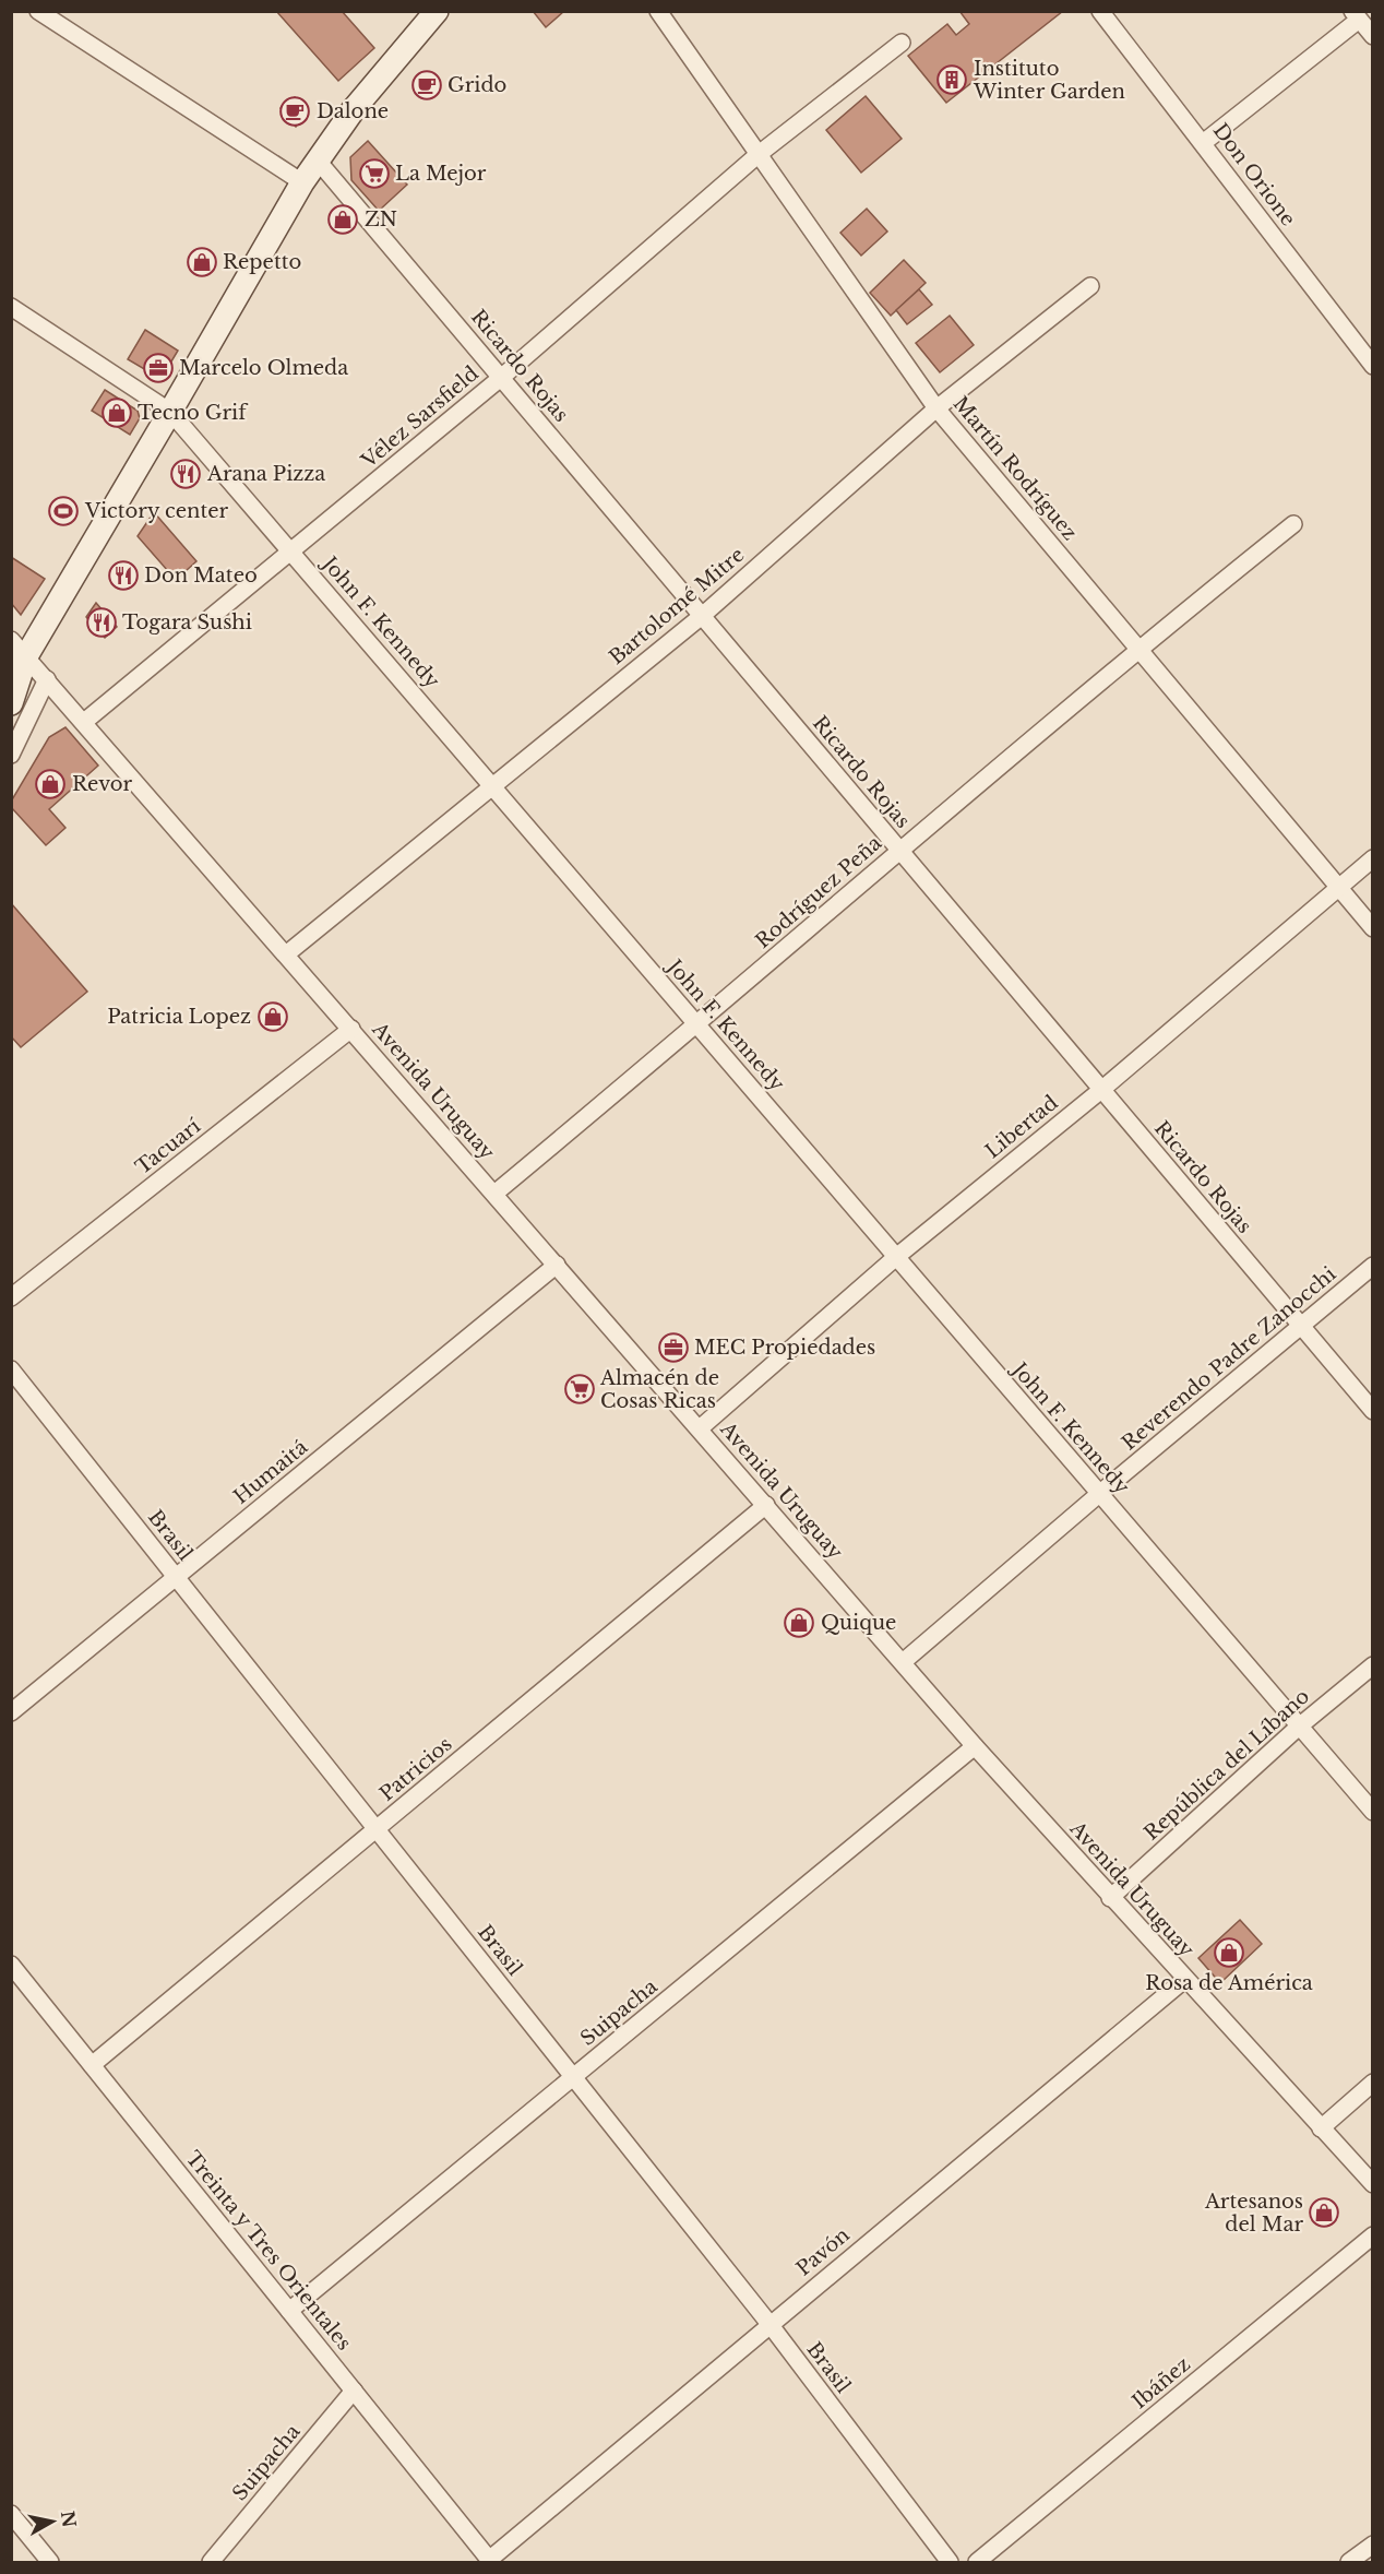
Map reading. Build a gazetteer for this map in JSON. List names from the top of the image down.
{
  "streets": {
    "street": [
      "Don Orione",
      "Ricardo Rojas",
      "Vélez Sarsfield",
      "Martín Rodríguez",
      "Bartolomé Mitre",
      "John F. Kennedy",
      "Rodríguez Peña",
      "Avenida Uruguay",
      "Libertad",
      "Tacuarí",
      "Reverendo Padre Zanocchi",
      "Humaitá",
      "Brasil",
      "República del Líbano",
      "Patricios",
      "Suipacha",
      "Treinta y Tres Orientales",
      "Pavón",
      "Ibáñez"
    ]
  },
  "crossings": [
    ["Ricardo Rojas", "Vélez Sarsfield"],
    ["Ricardo Rojas", "Bartolomé Mitre"],
    ["Ricardo Rojas", "Rodríguez Peña"],
    ["Ricardo Rojas", "Libertad"],
    ["Ricardo Rojas", "Reverendo Padre Zanocchi"],
    ["Vélez Sarsfield", "Martín Rodríguez"],
    ["Vélez Sarsfield", "John F. Kennedy"],
    ["Vélez Sarsfield", "Avenida Uruguay"],
    ["Martín Rodríguez", "Bartolomé Mitre"],
    ["Martín Rodríguez", "Rodríguez Peña"],
    ["Martín Rodríguez", "Libertad"],
    ["Bartolomé Mitre", "John F. Kennedy"],
    ["Bartolomé Mitre", "Avenida Uruguay"],
    ["John F. Kennedy", "Rodríguez Peña"],
    ["John F. Kennedy", "Libertad"],
    ["John F. Kennedy", "Reverendo Padre Zanocchi"],
    ["John F. Kennedy", "República del Líbano"],
    ["Rodríguez Peña", "Avenida Uruguay"],
    ["Avenida Uruguay", "Libertad"],
    ["Avenida Uruguay", "Tacuarí"],
    ["Avenida Uruguay", "Reverendo Padre Zanocchi"],
    ["Avenida Uruguay", "Humaitá"],
    ["Avenida Uruguay", "República del Líbano"],
    ["Avenida Uruguay", "Patricios"],
    ["Avenida Uruguay", "Suipacha"],
    ["Avenida Uruguay", "Pavón"],
    ["Humaitá", "Brasil"],
    ["Brasil", "Patricios"],
    ["Brasil", "Suipacha"],
    ["Brasil", "Pavón"],
    ["Patricios", "Treinta y Tres Orientales"],
    ["Suipacha", "Treinta y Tres Orientales"],
    ["Treinta y Tres Orientales", "Pavón"]
  ],
  "places": {
    "building": ["Instituto Winter Garden"],
    "cafe": ["Grido", "Dalone"],
    "supermarket": ["La Mejor", "Almacén de Cosas Ricas"],
    "shop": [
      "ZN",
      "Repetto",
      "Tecno Grif",
      "Revor",
      "Patricia Lopez",
      "Quique",
      "Rosa de América",
      "Artesanos del Mar"
    ],
    "office": ["Marcelo Olmeda", "MEC Propiedades"],
    "restaurant": ["Arana Pizza", "Don Mateo", "Togara Sushi"],
    "sports": ["Victory center"]
  },
  "north": "right"
}
